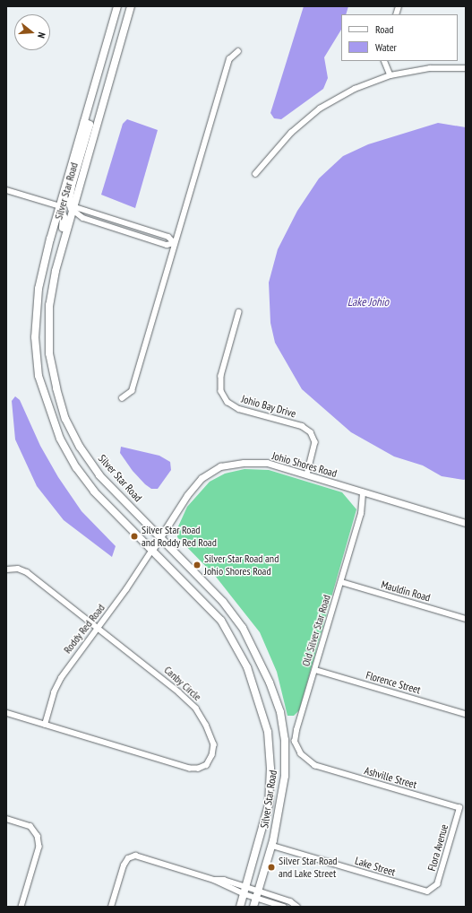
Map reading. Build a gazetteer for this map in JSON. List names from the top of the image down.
{
  "streets": {
    "main road": ["Silver Star Road"],
    "street": [
      "Johio Bay Drive",
      "Johio Shores Road",
      "Mauldin Road",
      "Roddy Red Road",
      "Old Silver Star Road",
      "Florence Street",
      "Canby Circle",
      "Ashville Street",
      "Flora Avenue",
      "Lake Street"
    ]
  },
  "crossings": [
    ["Silver Star Road", "Johio Shores Road"],
    ["Silver Star Road", "Roddy Red Road"],
    ["Silver Star Road", "Lake Street"],
    ["Johio Bay Drive", "Johio Shores Road"],
    ["Johio Shores Road", "Roddy Red Road"],
    ["Johio Shores Road", "Old Silver Star Road"],
    ["Mauldin Road", "Old Silver Star Road"],
    ["Roddy Red Road", "Canby Circle"],
    ["Old Silver Star Road", "Florence Street"],
    ["Old Silver Star Road", "Ashville Street"],
    ["Ashville Street", "Flora Avenue"],
    ["Flora Avenue", "Lake Street"]
  ],
  "water": ["Lake Johio"],
  "places": ["Silver Star Road and Roddy Red Road", "Silver Star Road and Johio Shores Road", "Silver Star Road and Lake Street"],
  "legend": ["Road", "Water"],
  "north": "right"
}
